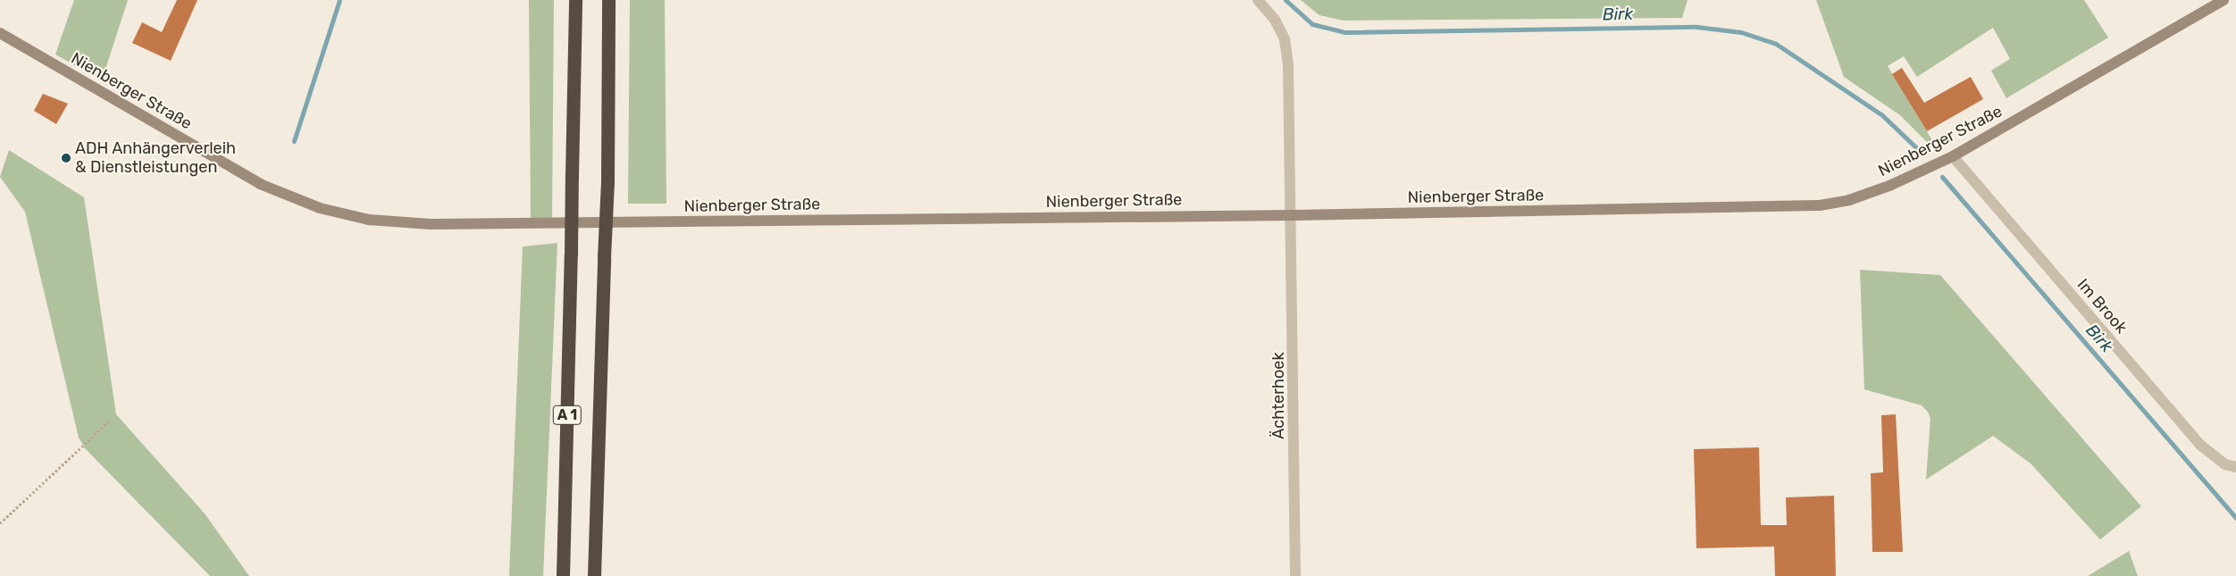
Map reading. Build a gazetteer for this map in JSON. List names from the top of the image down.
{
  "streets": {
    "highway": ["A 1"],
    "street": ["Nienberger Straße", "Im Brook", "Ächterhoek"]
  },
  "crossings": [
    ["Nienberger Straße", "Im Brook"],
    ["Nienberger Straße", "Ächterhoek"]
  ],
  "water": ["Birk"],
  "places": ["ADH Anhängerverleih & Dienstleistungen"]
}
